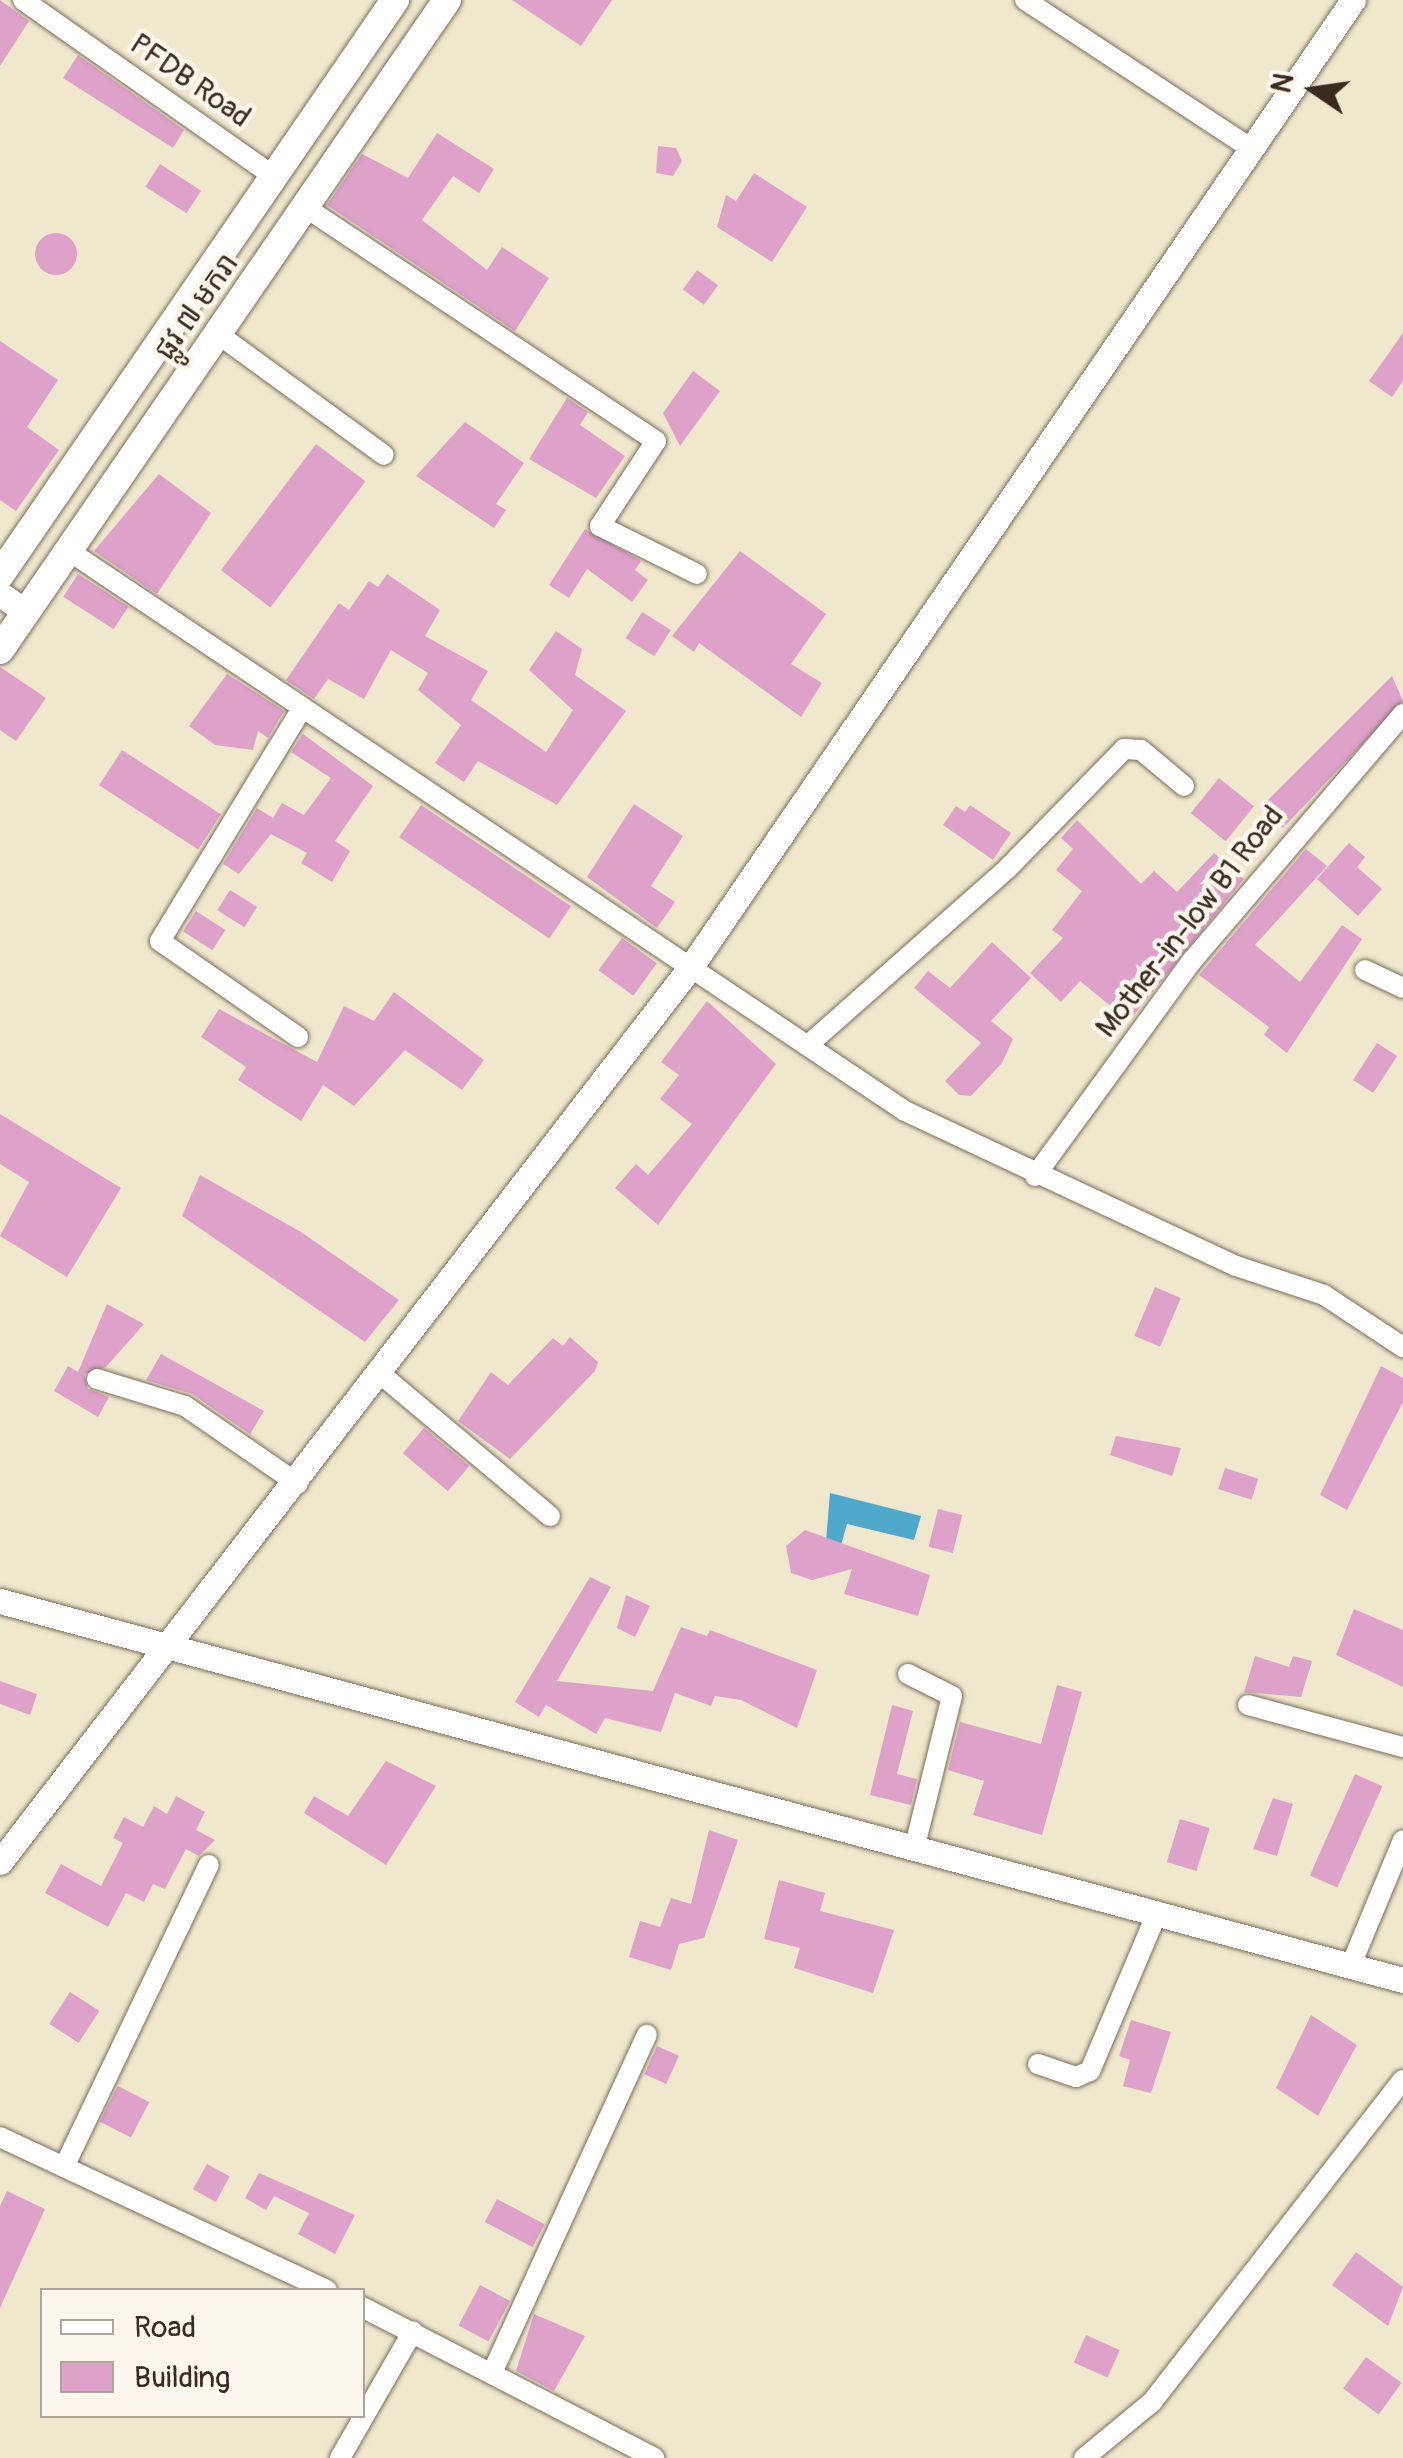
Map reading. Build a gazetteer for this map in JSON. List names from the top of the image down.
{
  "streets": {
    "main road": ["ផ្លូវ ៧ មករា"],
    "street": ["PFDB Road", "Mother-in-low B1 Road"]
  },
  "crossings": [
    ["PFDB Road", "ផ្លូវ ៧ មករា"]
  ],
  "legend": ["Road", "Building"],
  "north": "left"
}
